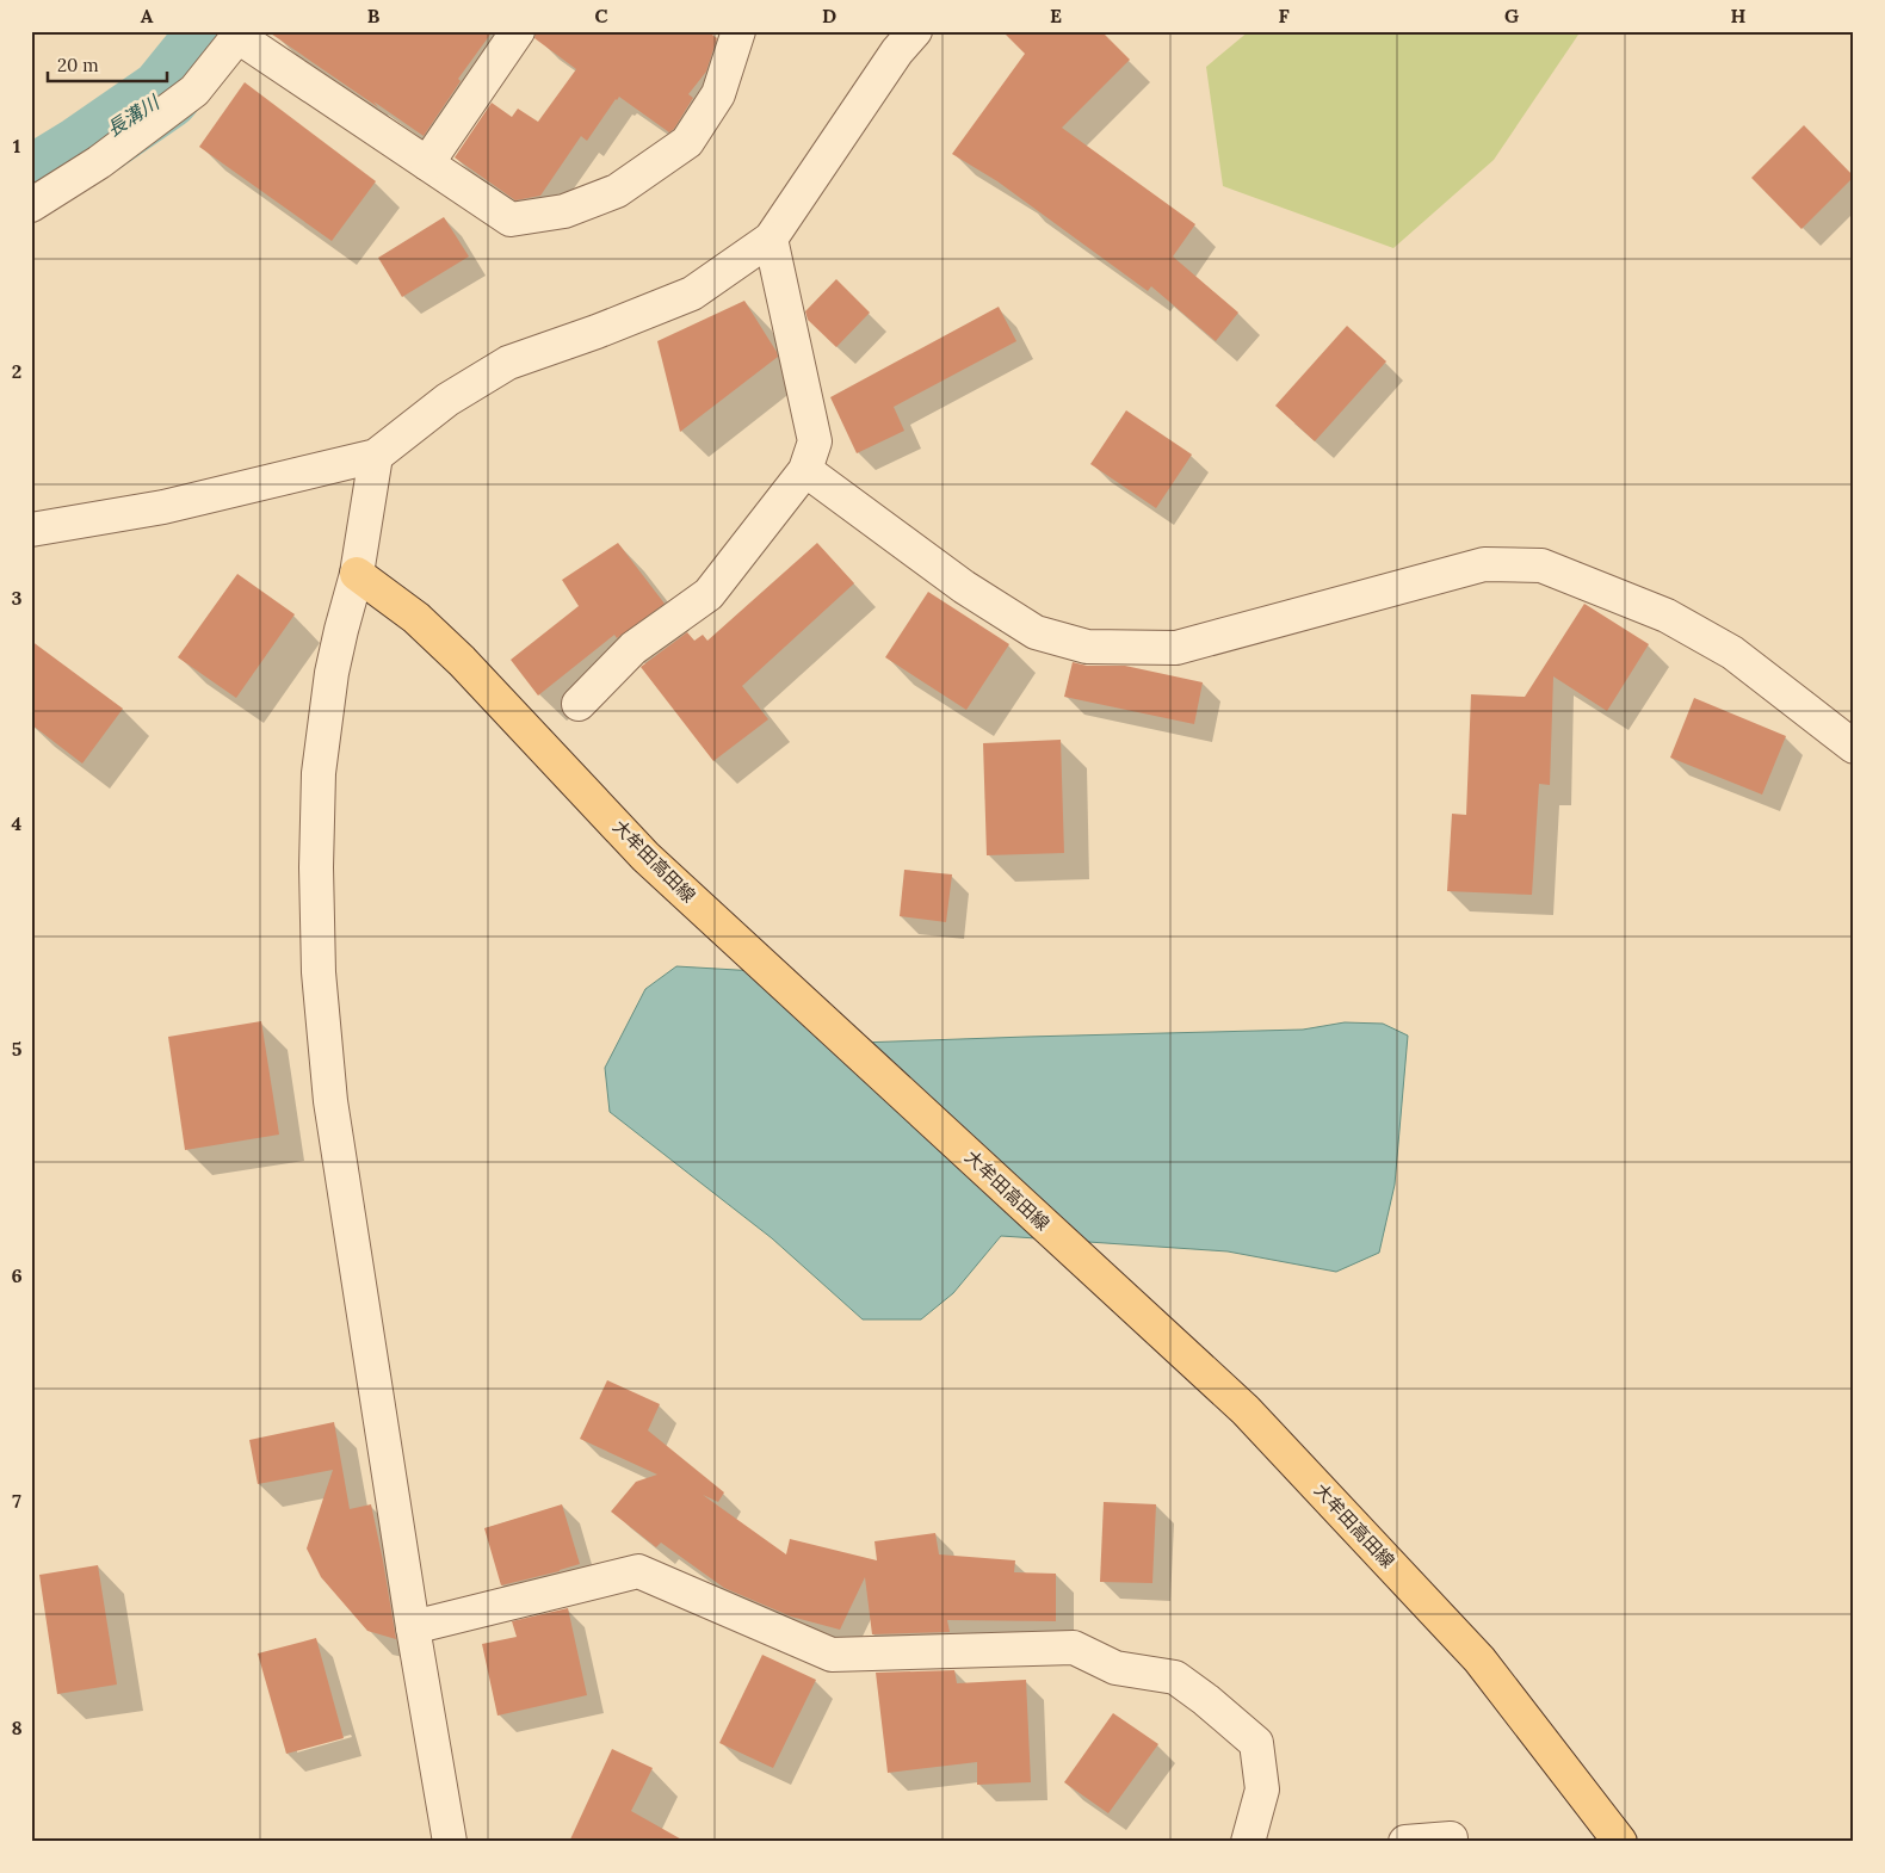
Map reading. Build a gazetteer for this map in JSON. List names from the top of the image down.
{
  "streets": {
    "main road": ["大牟田高田線"]
  },
  "water": ["長溝川"],
  "scale_bar": "20 m",
  "grid": {
    "columns": [
      "A",
      "B",
      "C",
      "D",
      "E",
      "F",
      "G",
      "H"
    ],
    "rows": [
      "1",
      "2",
      "3",
      "4",
      "5",
      "6",
      "7",
      "8"
    ]
  }
}
